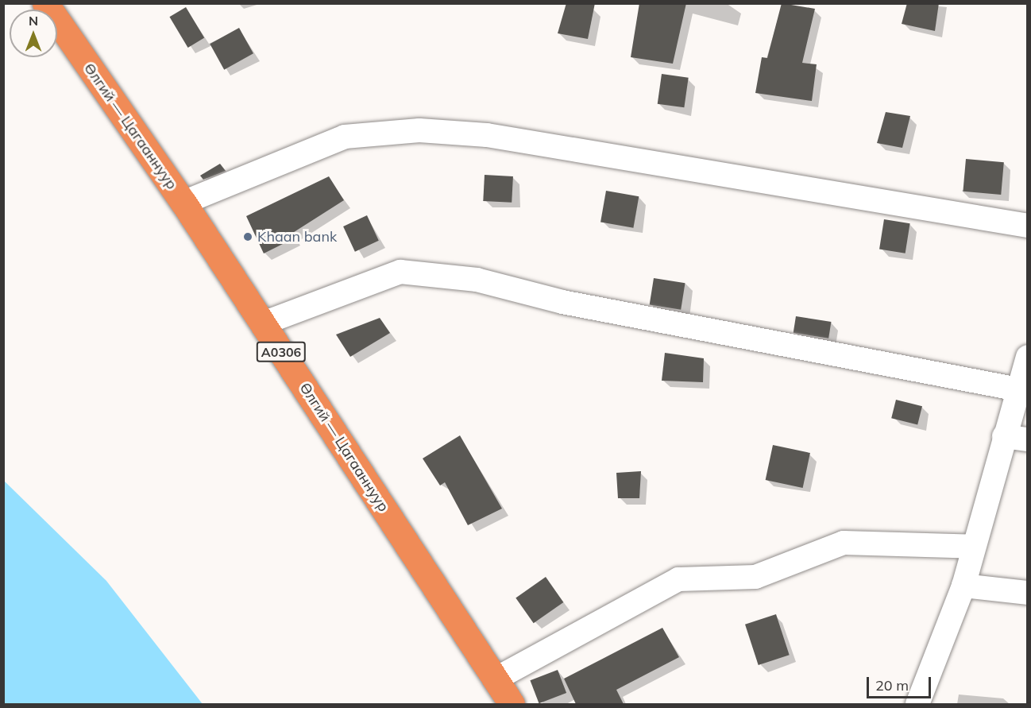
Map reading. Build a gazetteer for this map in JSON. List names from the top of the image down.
{
  "streets": {
    "highway": ["Өлгий — Цагааннуур", "A0306"]
  },
  "places": ["Khaan bank"],
  "scale_bar": "20 m",
  "north": "top"
}
